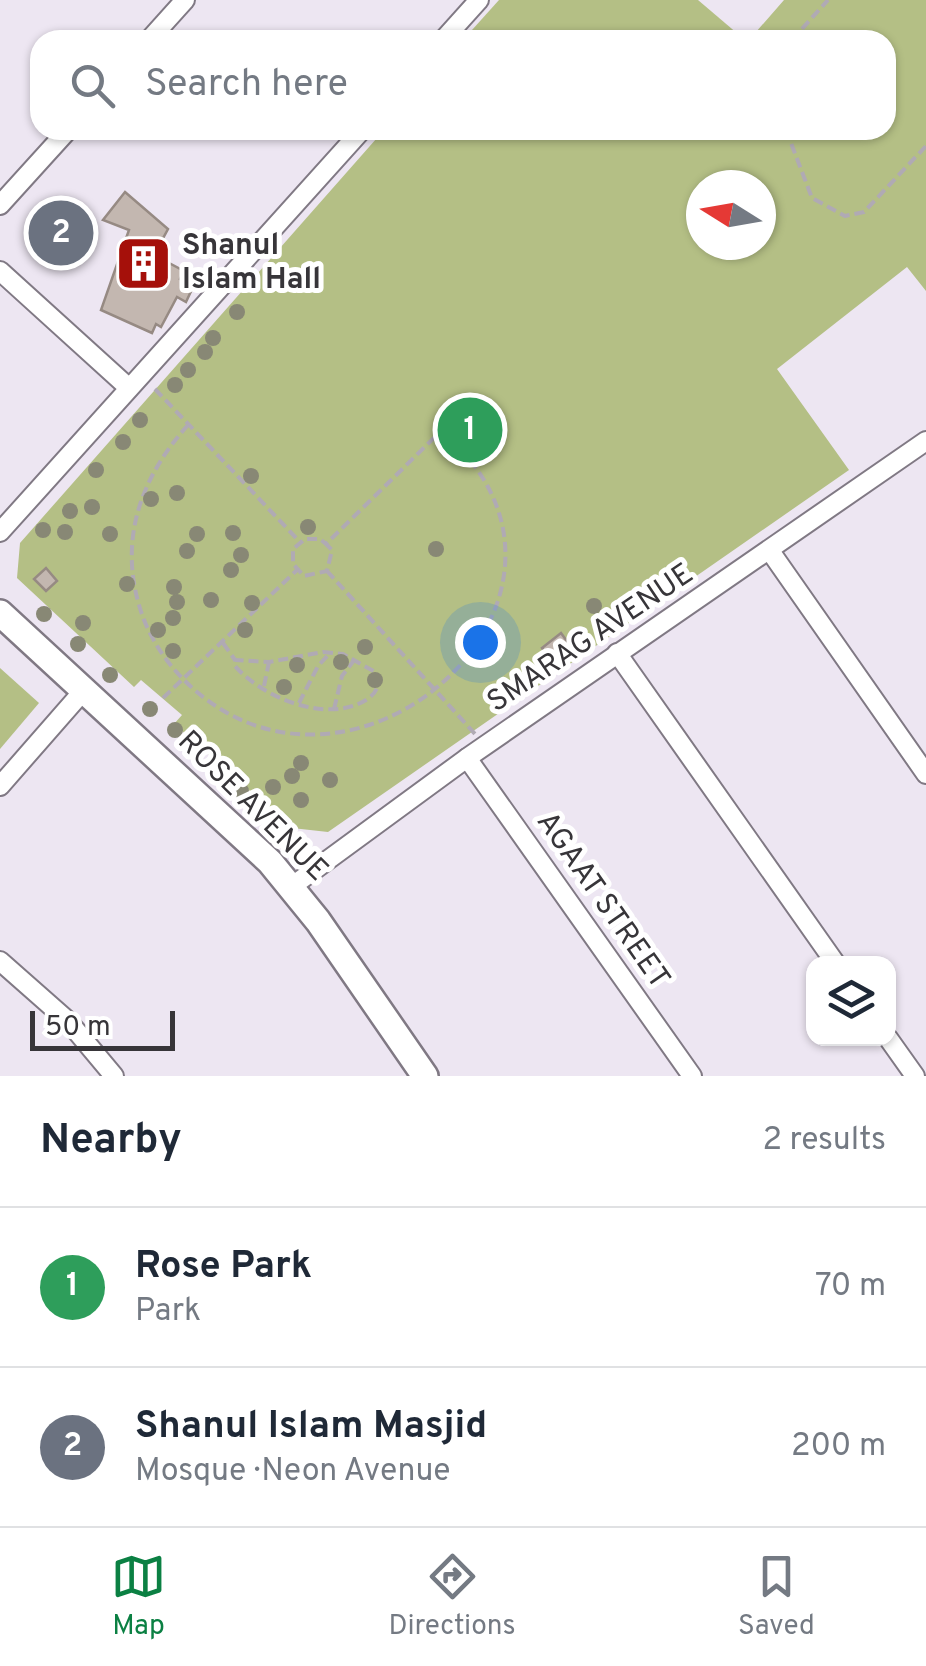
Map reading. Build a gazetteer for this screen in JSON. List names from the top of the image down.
{
  "streets": {
    "street": ["SMARAG AVENUE", "ROSE AVENUE", "AGAAT STREET"]
  },
  "crossings": [
    ["SMARAG AVENUE", "ROSE AVENUE"],
    ["SMARAG AVENUE", "AGAAT STREET"]
  ],
  "places": {
    "building": ["Shanul Islam Hall"]
  },
  "scale_bar": "50 m",
  "north": "left",
  "page": {
    "search": "Search here",
    "pins": ["2", "1"],
    "scale": "50 m",
    "heading": ["Nearby", "2 results"],
    "list": [
      {
        "mark": "1",
        "name": "Rose Park",
        "note": "Park",
        "value": "70 m"
      },
      {
        "mark": "2",
        "name": "Shanul Islam Masjid",
        "note": "Mosque · Neon Avenue",
        "value": "200 m"
      }
    ],
    "nav": ["Map", "Directions", "Saved"]
  }
}
